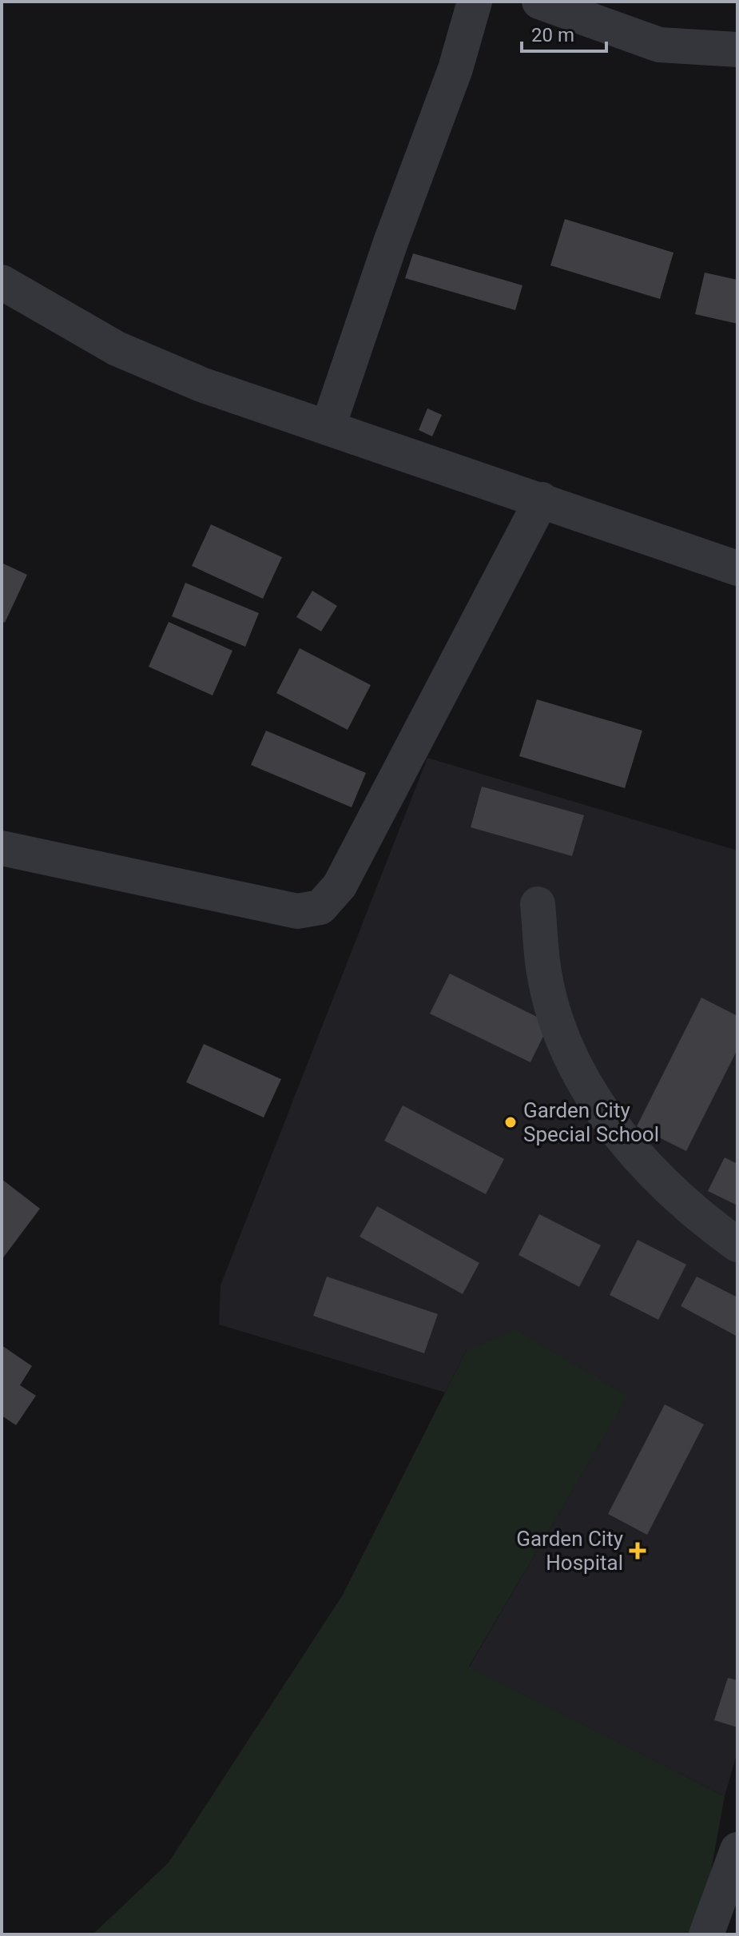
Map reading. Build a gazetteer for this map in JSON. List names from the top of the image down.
{
  "places": {
    "other": ["Garden City Special School"],
    "health": ["Garden City Hospital"]
  },
  "scale_bar": "20 m"
}
